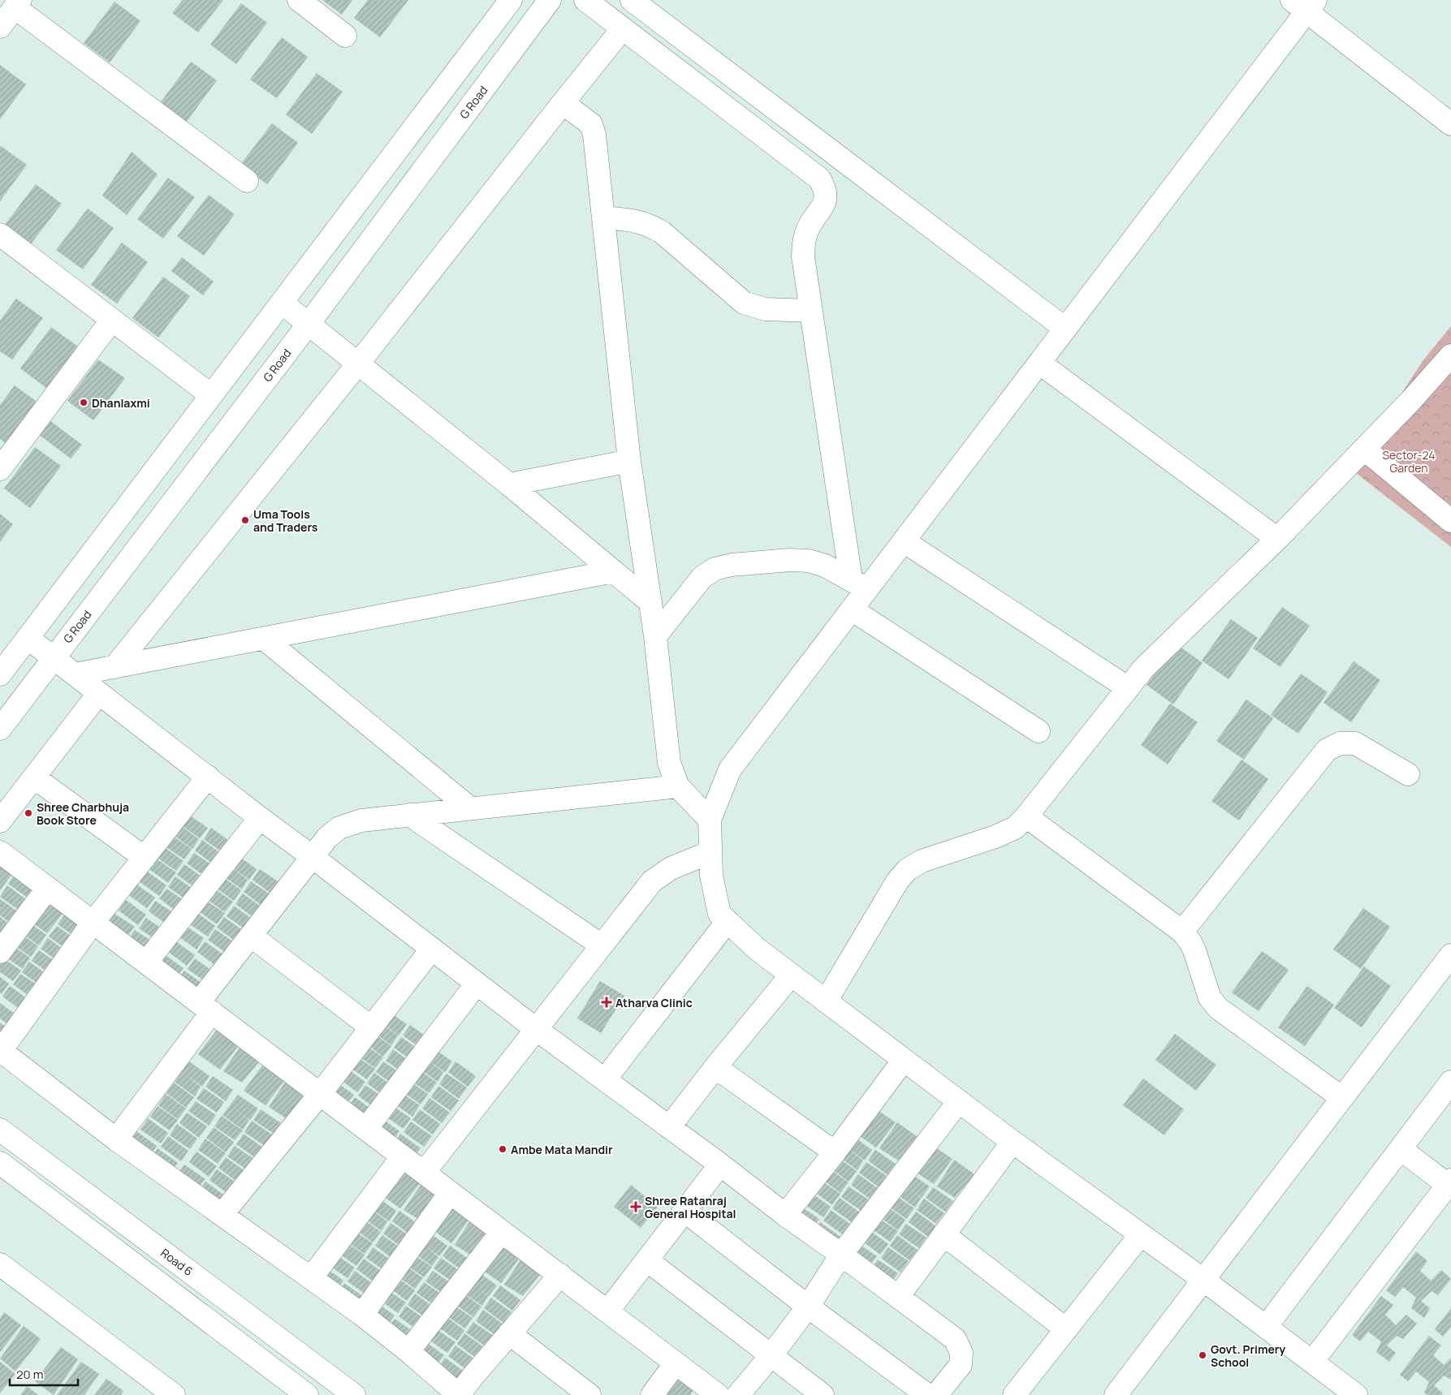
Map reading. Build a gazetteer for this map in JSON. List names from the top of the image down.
{
  "streets": {
    "street": ["G Road", "Road 6"]
  },
  "parks": ["Sector-24 Garden"],
  "places": {
    "other": [
      "Dhanlaxmi",
      "Uma Tools and Traders",
      "Shree Charbhuja Book Store",
      "Ambe Mata Mandir",
      "Govt. Primery School"
    ],
    "health": ["Atharva Clinic", "Shree Ratanraj General Hospital"]
  },
  "scale_bar": "20 m"
}
